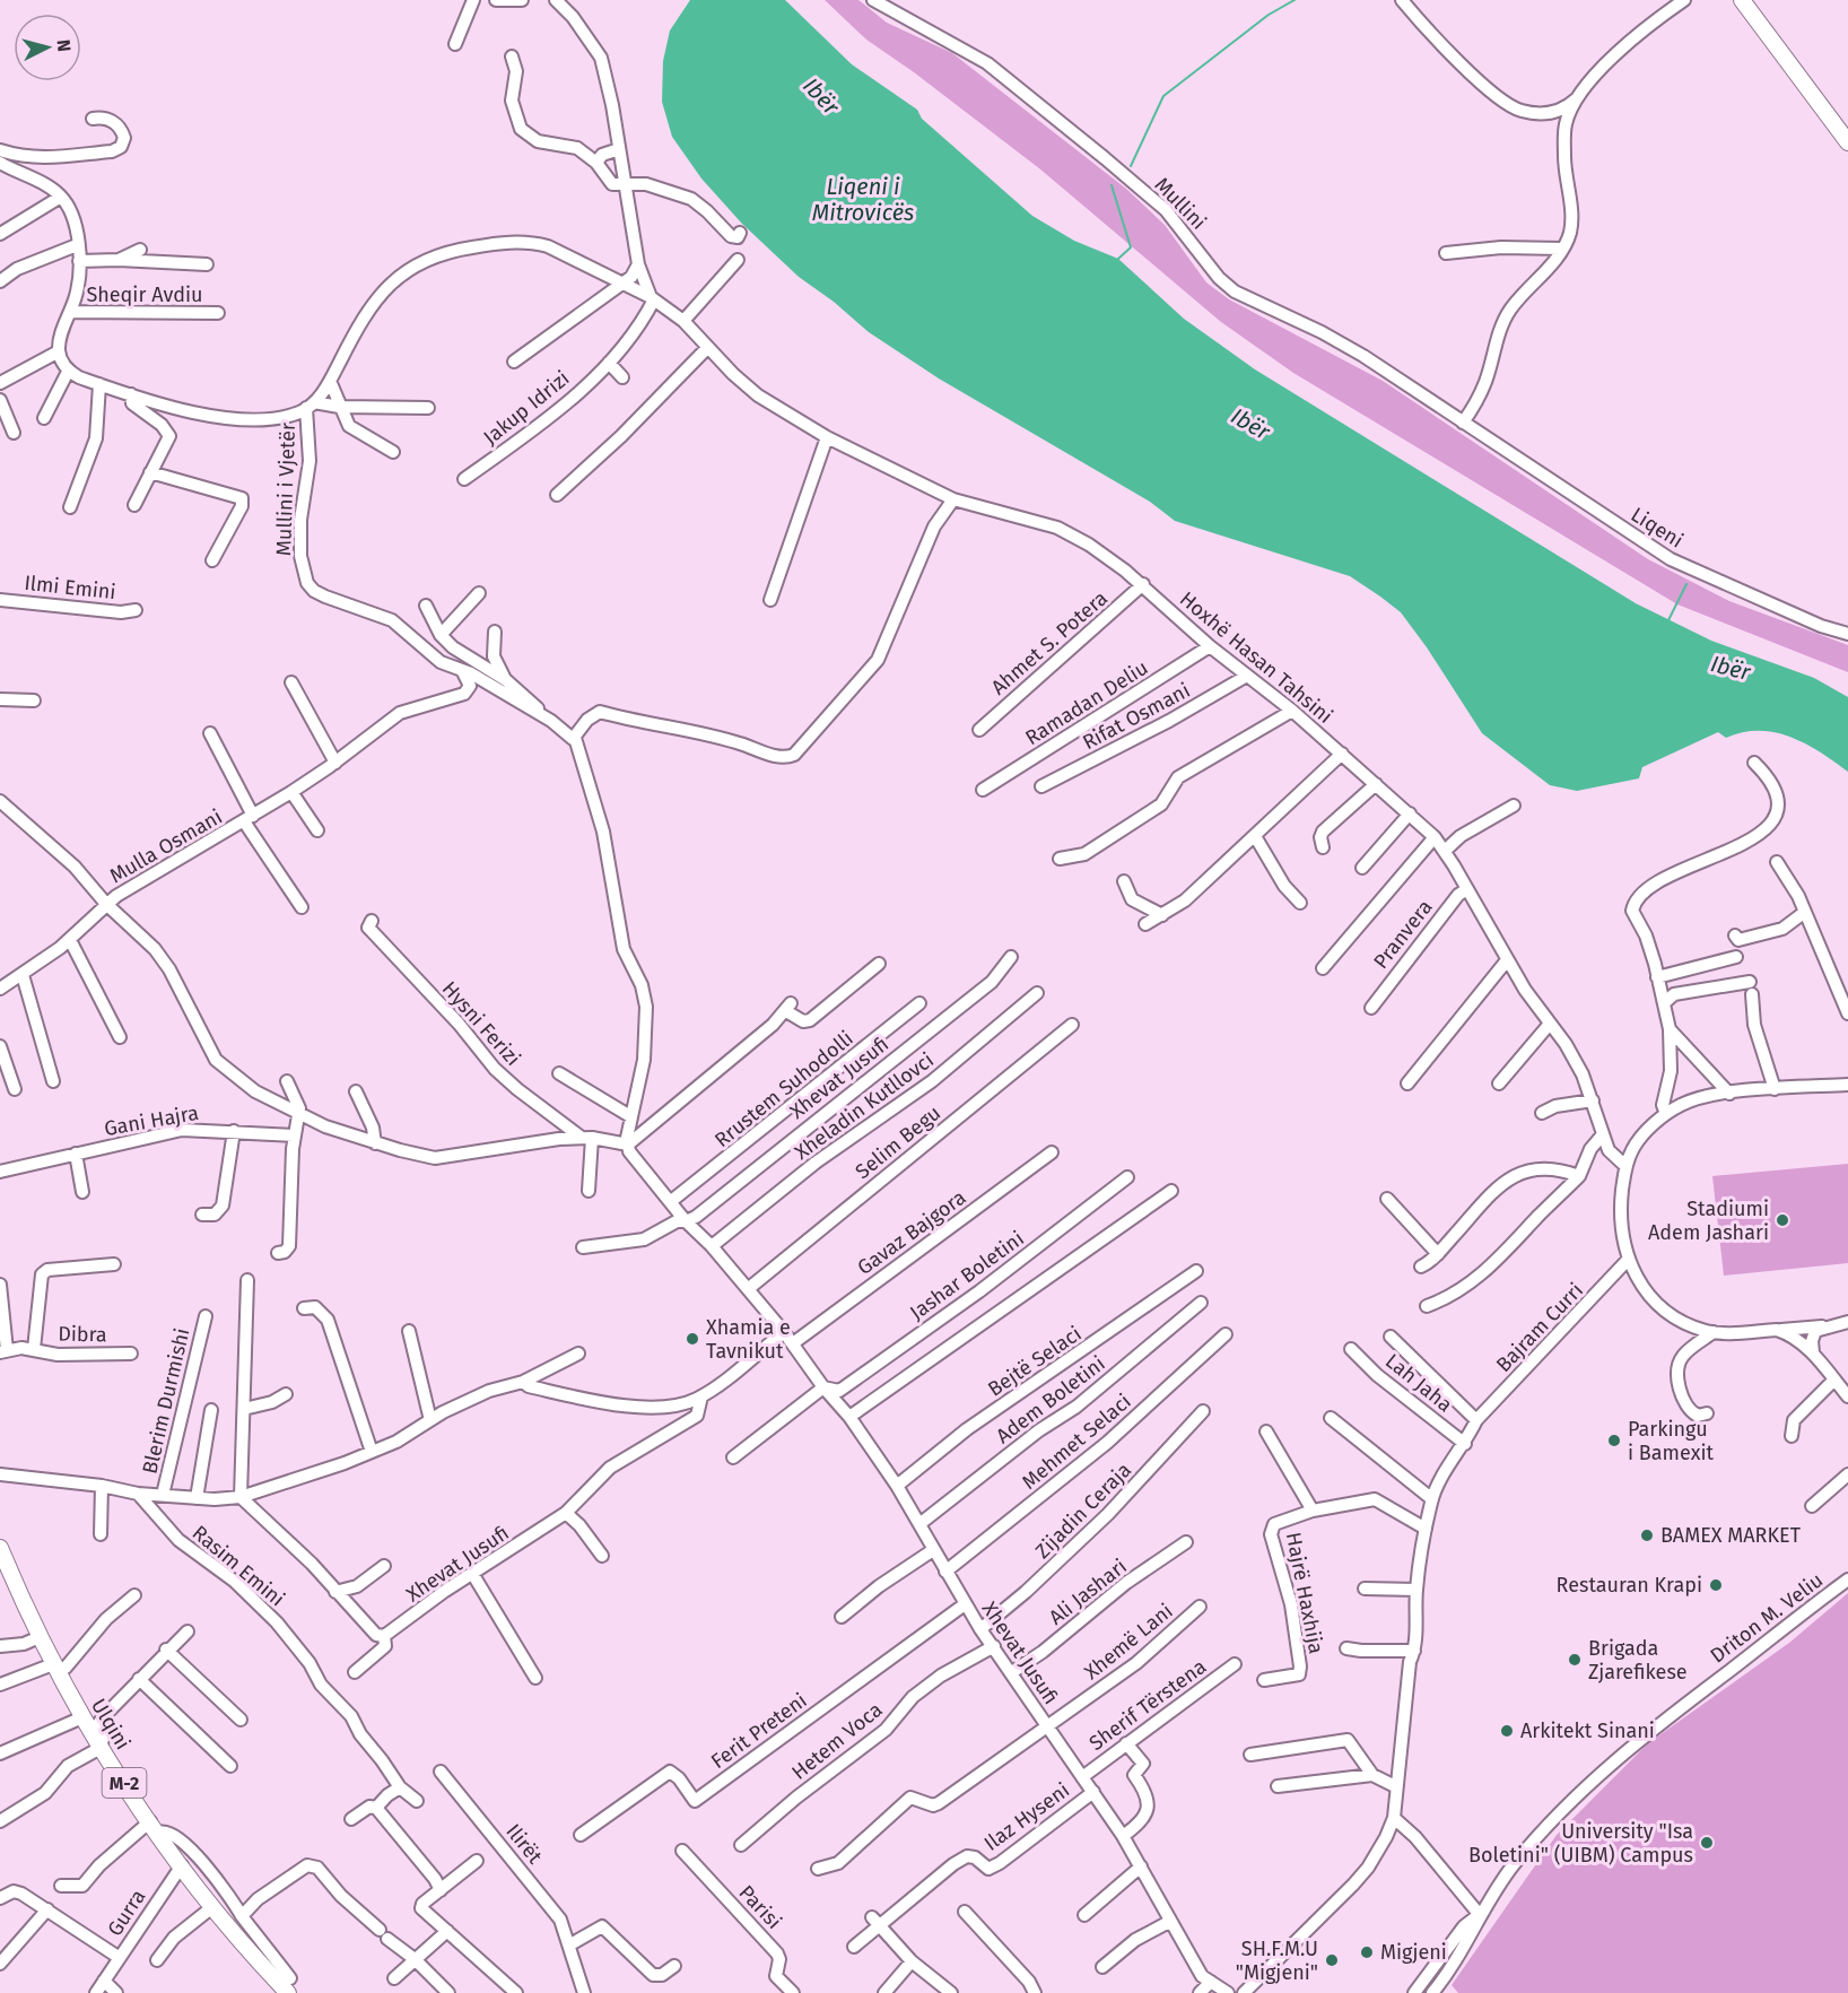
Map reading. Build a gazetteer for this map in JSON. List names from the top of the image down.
{
  "streets": {
    "main road": ["Ulqini", "M-2"],
    "street": [
      "Mullini",
      "Sheqir Avdiu",
      "Jakup Idrizi",
      "Mullini i Vjetër",
      "Liqeni",
      "Ilmi Emini",
      "Ahmet S. Potera",
      "Hoxhë Hasan Tahsini",
      "Ramadan Deliu",
      "Rifat Osmani",
      "Mulla Osmani",
      "Pranvera",
      "Hysni Ferizi",
      "Xhevat Jusufi",
      "Rrustem Suhodolli",
      "Xheladin Kutllovci",
      "Gani Hajra",
      "Selim Begu",
      "Gavaz Bajgora",
      "Jashar Boletini",
      "Bajram Curri",
      "Dibra",
      "Bejtë Selaci",
      "Lah Jaha",
      "Adem Boletini",
      "Blerim Durmishi",
      "Mehmet Selaci",
      "Zijadin Ceraja",
      "Rasim Emini",
      "Ali Jashari",
      "Hajrë Haxhija",
      "Driton M. Veliu",
      "Xhemë Lani",
      "Sherif Tërstena",
      "Ferit Preteni",
      "Hetem Voca",
      "Ilaz Hyseni",
      "Ilirët",
      "Parisi",
      "Gurra"
    ]
  },
  "crossings": [
    ["Mullini", "Liqeni"],
    ["Jakup Idrizi", "Hoxhë Hasan Tahsini"],
    ["Mullini i Vjetër", "Hoxhë Hasan Tahsini"],
    ["Mullini i Vjetër", "Mulla Osmani"],
    ["Ahmet S. Potera", "Hoxhë Hasan Tahsini"],
    ["Hoxhë Hasan Tahsini", "Ramadan Deliu"],
    ["Hoxhë Hasan Tahsini", "Rifat Osmani"],
    ["Hoxhë Hasan Tahsini", "Pranvera"],
    ["Mulla Osmani", "Hysni Ferizi"],
    ["Hysni Ferizi", "Xhevat Jusufi"],
    ["Xhevat Jusufi", "Rrustem Suhodolli"],
    ["Xhevat Jusufi", "Xheladin Kutllovci"],
    ["Xhevat Jusufi", "Selim Begu"],
    ["Xhevat Jusufi", "Gavaz Bajgora"],
    ["Xhevat Jusufi", "Jashar Boletini"],
    ["Xhevat Jusufi", "Bejtë Selaci"],
    ["Xhevat Jusufi", "Adem Boletini"],
    ["Xhevat Jusufi", "Blerim Durmishi"],
    ["Xhevat Jusufi", "Mehmet Selaci"],
    ["Xhevat Jusufi", "Zijadin Ceraja"],
    ["Xhevat Jusufi", "Ali Jashari"],
    ["Xhevat Jusufi", "Xhemë Lani"],
    ["Xhevat Jusufi", "Sherif Tërstena"],
    ["Xhevat Jusufi", "Ferit Preteni"],
    ["Xhevat Jusufi", "Hetem Voca"],
    ["Xhevat Jusufi", "Ilaz Hyseni"],
    ["Bajram Curri", "Lah Jaha"],
    ["Bajram Curri", "Hajrë Haxhija"],
    ["Blerim Durmishi", "Rasim Emini"],
    ["Ulqini", "Gurra"]
  ],
  "water": ["Ibër", "Liqeni i Mitrovicës"],
  "places": [
    "Stadiumi Adem Jashari",
    "Xhamia e Tavnikut",
    "Parkingu i Bamexit",
    "BAMEX MARKET",
    "Restauran Krapi",
    "Brigada Zjarefikese",
    "Arkitekt Sinani",
    "University \"Isa Boletini\" (UIBM) Campus",
    "Migjeni",
    "SH.F.M.U \"Migjeni\""
  ],
  "north": "right"
}
